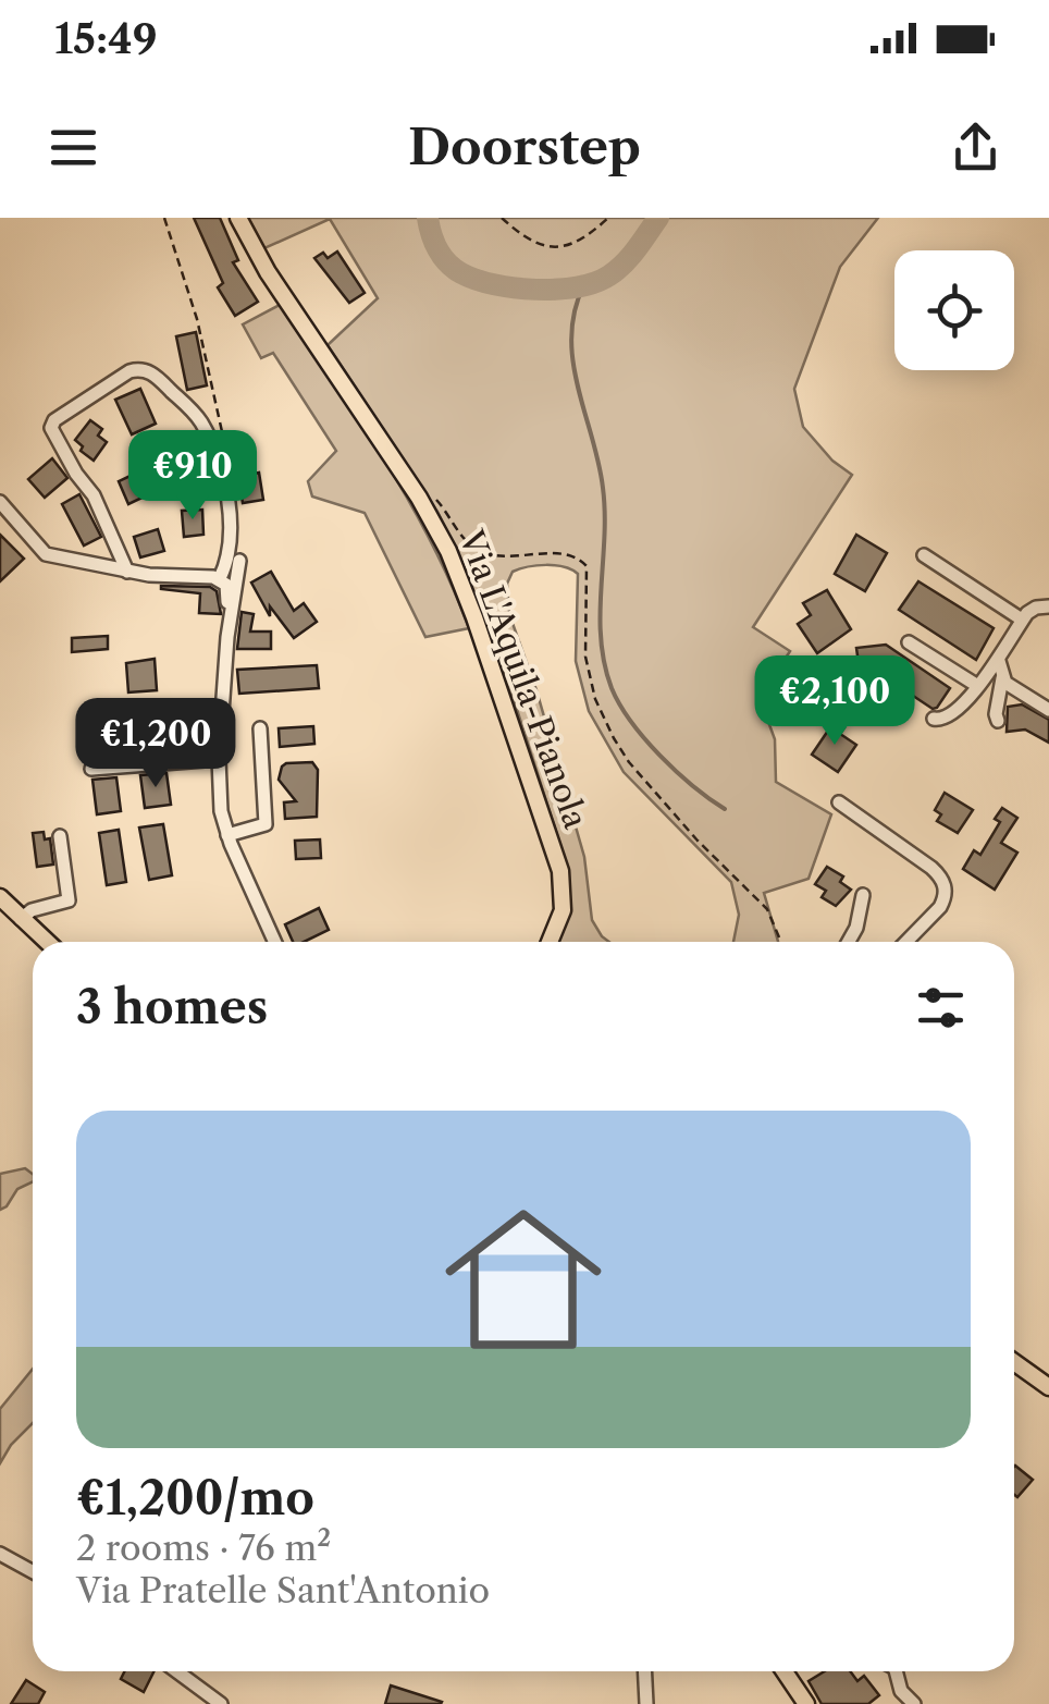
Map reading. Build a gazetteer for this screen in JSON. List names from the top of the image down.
{
  "streets": {
    "main road": ["Via L'Aquila-Pianola"]
  },
  "page": {
    "status": "15:49",
    "header": "Doorstep",
    "price": ["€910", "€2,100", "€1,200"],
    "heading": "3 homes",
    "list": [
      {
        "name": "€1,200/mo",
        "note": "2 rooms · 76 m² · Via Pratelle Sant'Antonio"
      }
    ]
  }
}
